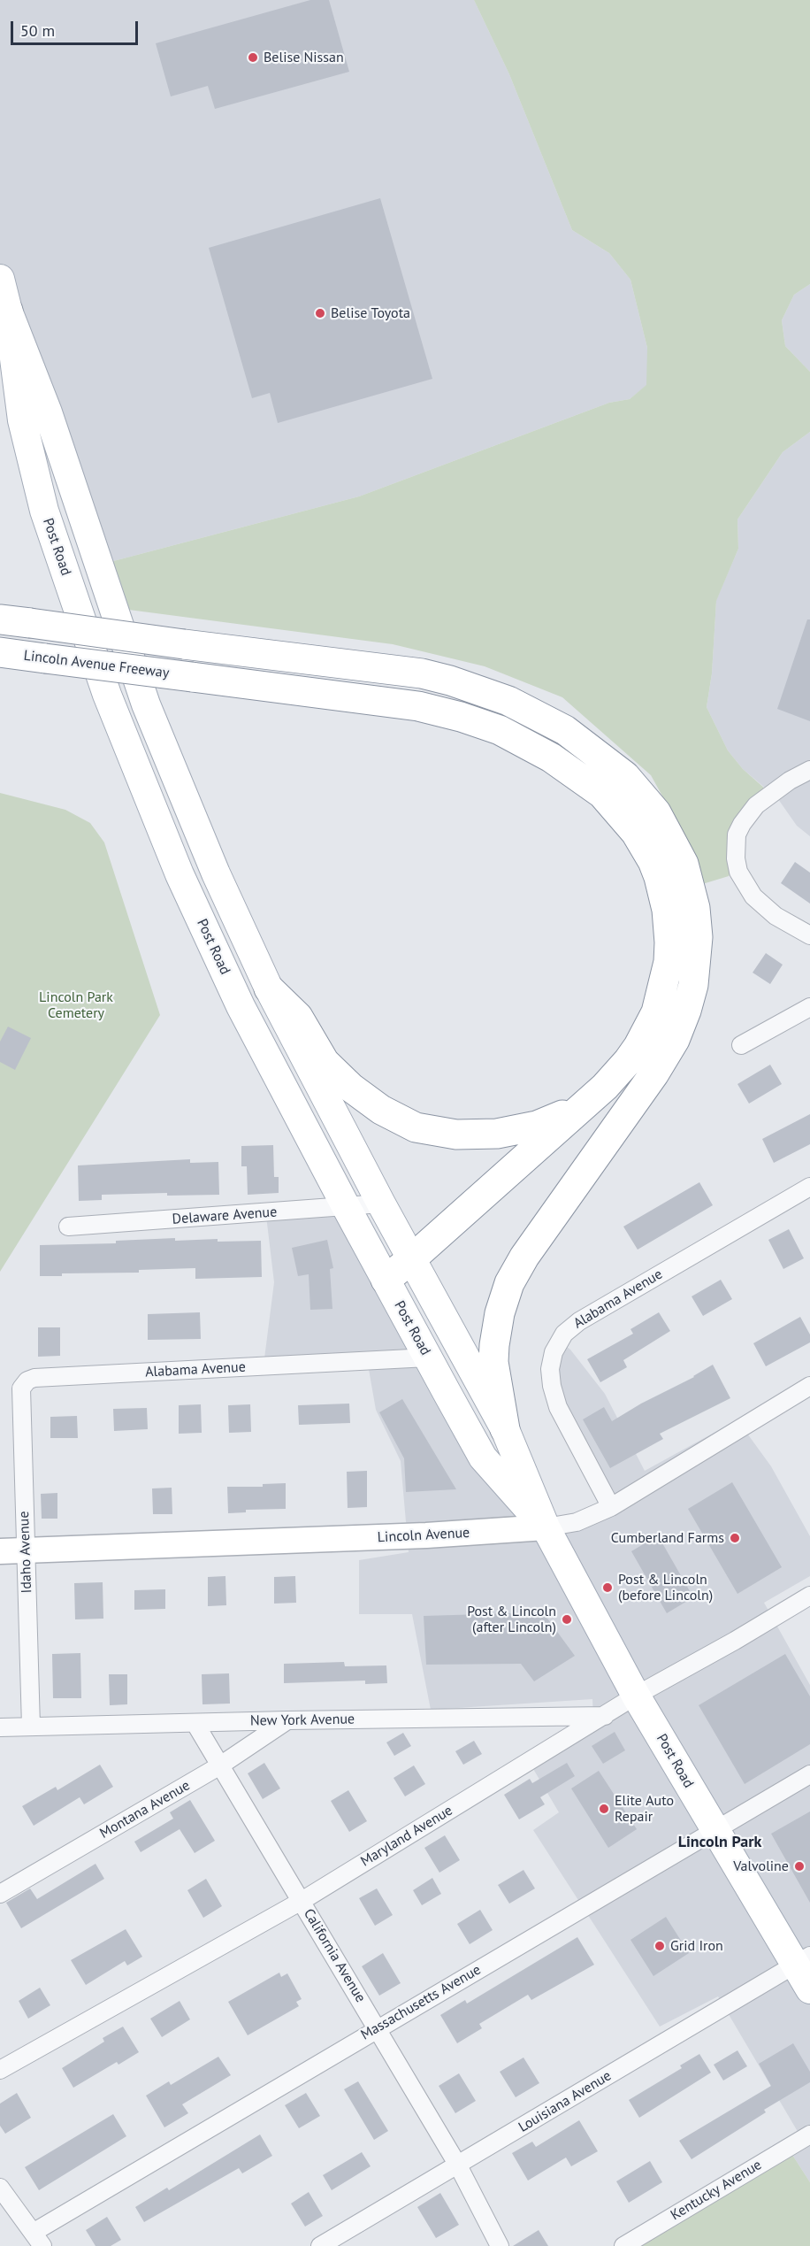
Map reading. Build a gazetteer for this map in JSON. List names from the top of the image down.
{
  "streets": {
    "highway": ["Lincoln Avenue Freeway"],
    "main road": ["Post Road"],
    "street": [
      "Delaware Avenue",
      "Alabama Avenue",
      "Lincoln Avenue",
      "Idaho Avenue",
      "New York Avenue",
      "Montana Avenue",
      "Maryland Avenue",
      "California Avenue",
      "Massachusetts Avenue",
      "Louisiana Avenue",
      "Kentucky Avenue"
    ]
  },
  "crossings": [
    ["Post Road", "Delaware Avenue"],
    ["Post Road", "Alabama Avenue"],
    ["Post Road", "Lincoln Avenue"],
    ["Post Road", "Maryland Avenue"],
    ["Post Road", "Massachusetts Avenue"],
    ["Post Road", "Louisiana Avenue"],
    ["Alabama Avenue", "Lincoln Avenue"],
    ["Alabama Avenue", "Idaho Avenue"],
    ["Lincoln Avenue", "Idaho Avenue"],
    ["Idaho Avenue", "New York Avenue"],
    ["New York Avenue", "Montana Avenue"],
    ["New York Avenue", "Maryland Avenue"],
    ["New York Avenue", "California Avenue"],
    ["Montana Avenue", "California Avenue"],
    ["Maryland Avenue", "California Avenue"],
    ["California Avenue", "Massachusetts Avenue"],
    ["California Avenue", "Louisiana Avenue"]
  ],
  "districts": ["Lincoln Park"],
  "parks": ["Lincoln Park Cemetery"],
  "places": [
    "Belise Nissan",
    "Belise Toyota",
    "Cumberland Farms",
    "Post & Lincoln (before Lincoln)",
    "Post & Lincoln (after Lincoln)",
    "Elite Auto Repair",
    "Valvoline",
    "Grid Iron"
  ],
  "scale_bar": "50 m"
}
